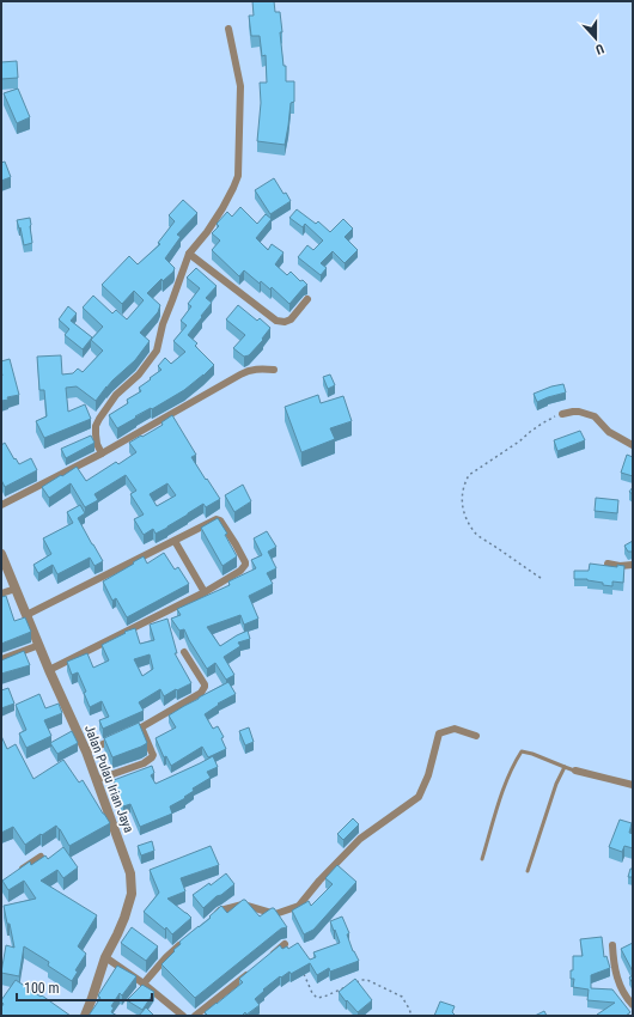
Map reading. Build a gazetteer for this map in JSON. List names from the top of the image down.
{
  "streets": {
    "street": ["Jalan Pulau Irian Jaya"]
  },
  "scale_bar": "100 m",
  "north": "bottom"
}
